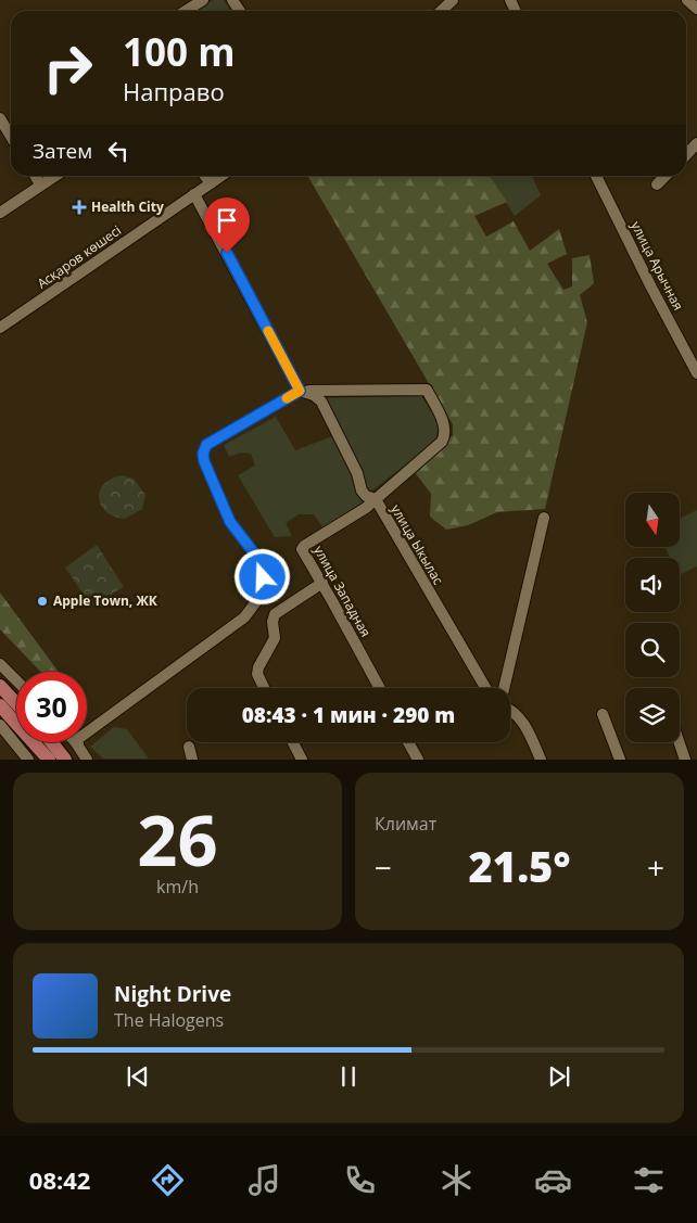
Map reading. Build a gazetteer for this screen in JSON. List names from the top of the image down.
{
  "streets": {
    "street": [
      "Асқаров көшесі",
      "улица Арычная",
      "улица Ыкылас",
      "улица Западная"
    ]
  },
  "crossings": [
    ["улица Ыкылас", "улица Западная"]
  ],
  "places": {
    "health": ["Health City"],
    "other": ["Apple Town, ЖК"]
  },
  "north": "bottom",
  "page": {
    "turn": ["100 m", "Направо"],
    "then": "Затем",
    "limit": "30",
    "trip": "08:43 · 1 мин · 290 m",
    "tile": [
      ["26", "km/h"],
      "Климат"
    ],
    "heat": ["−", "21.5°", "+"],
    "song": ["Night Drive", "The Halogens"],
    "tabs": "08:42"
  }
}
